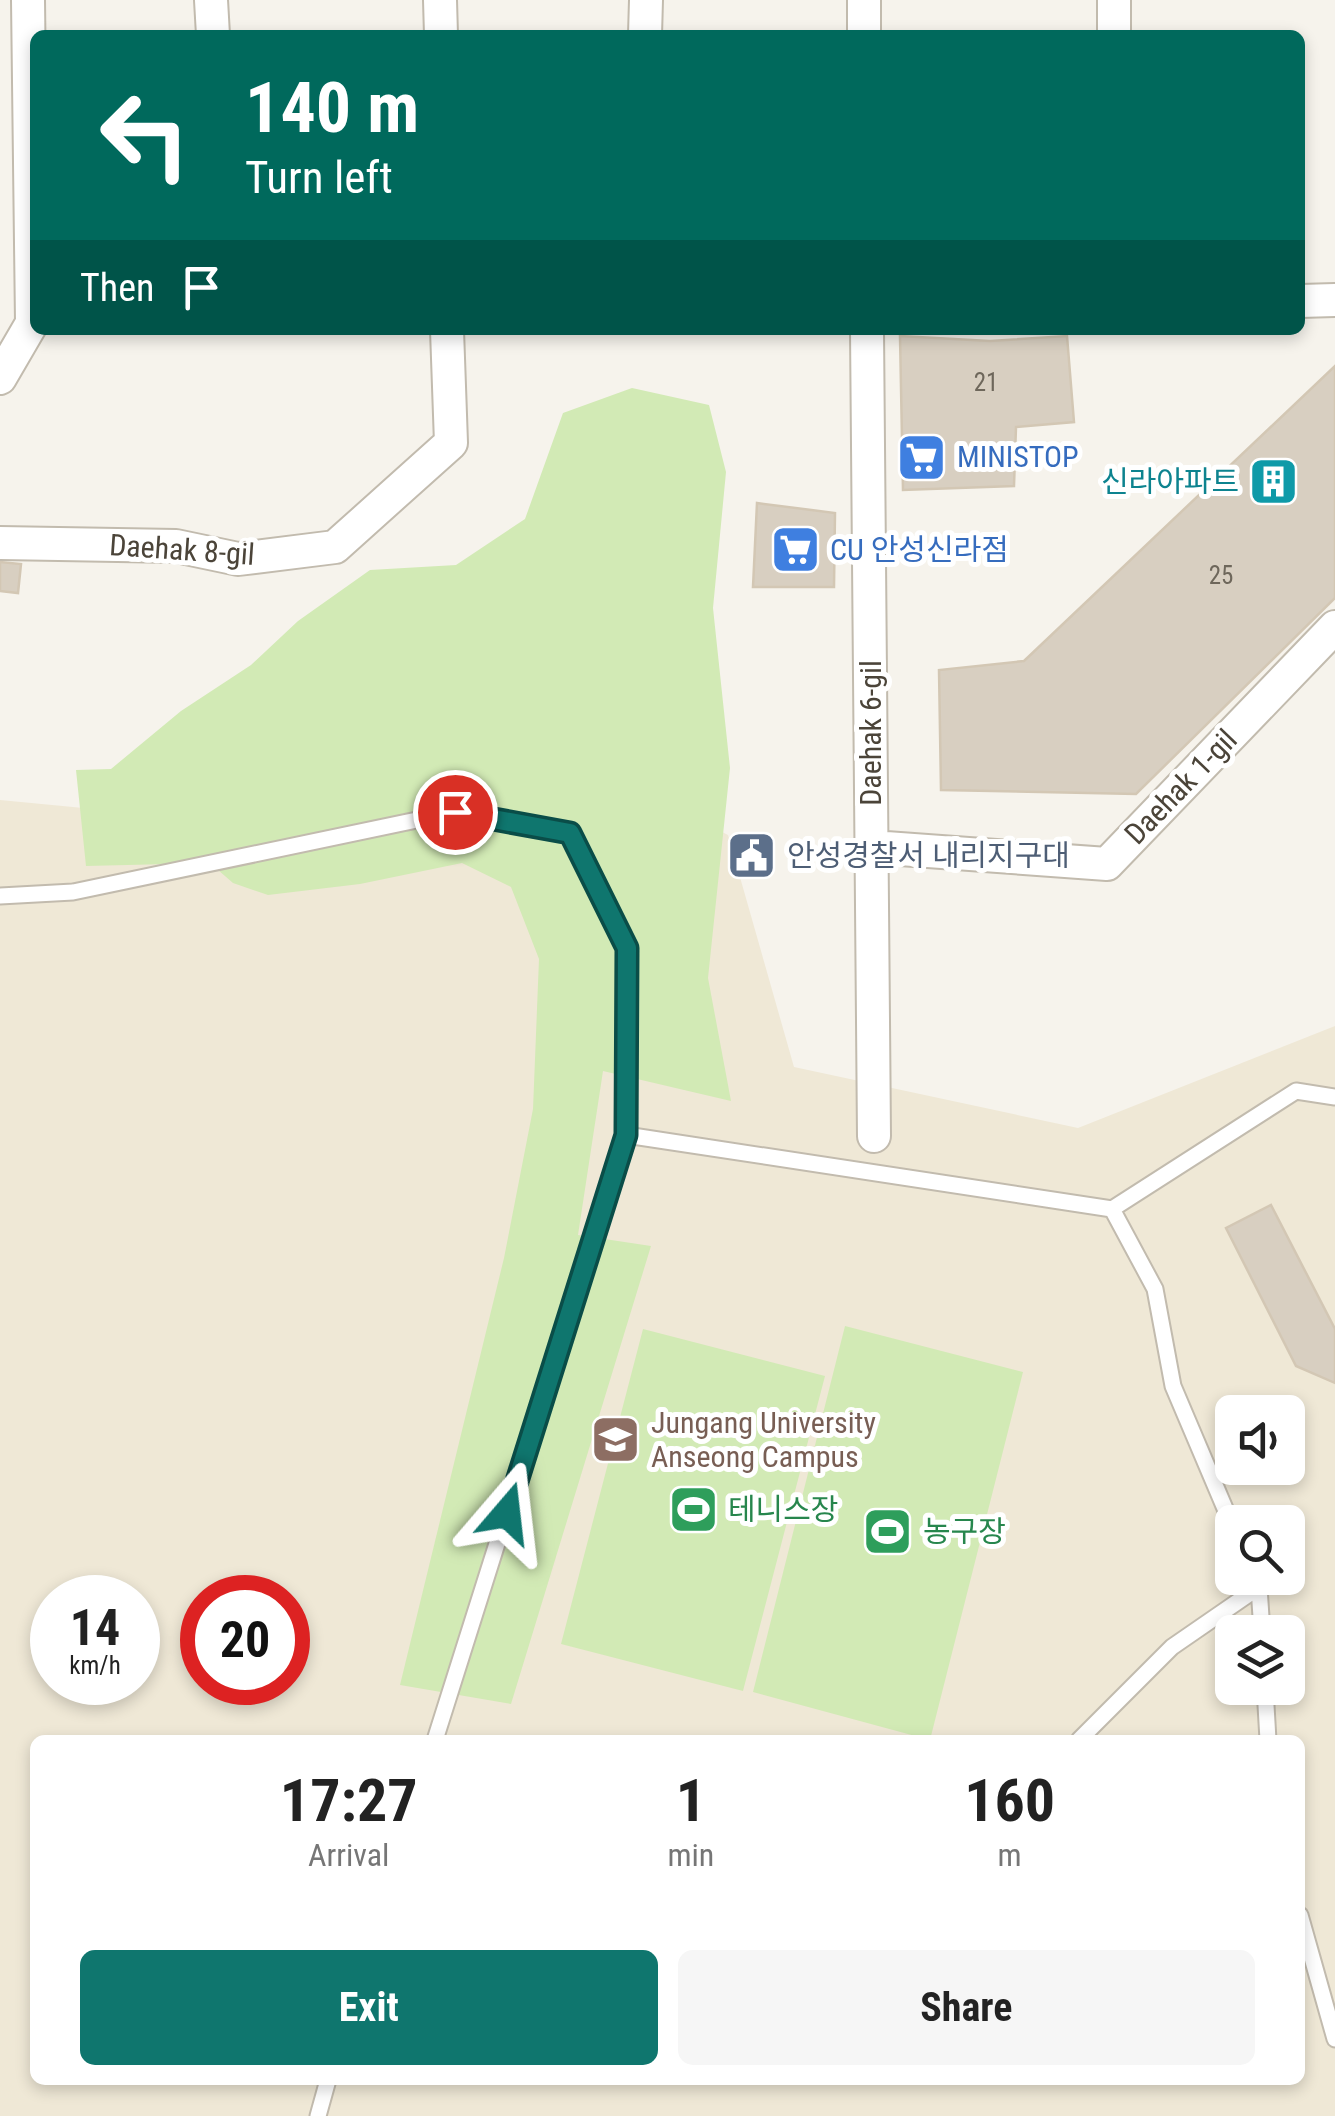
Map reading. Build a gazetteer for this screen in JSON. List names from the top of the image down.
{
  "streets": {
    "street": ["Daehak 8-gil", "Daehak 6-gil", "Daehak 1-gil"]
  },
  "crossings": [
    ["Daehak 6-gil", "Daehak 1-gil"]
  ],
  "places": {
    "supermarket": ["MINISTOP", "CU 안성신라점"],
    "building": ["신라아파트"],
    "public building": ["안성경찰서 내리지구대"],
    "school or university": ["Jungang University Anseong Campus"],
    "sports": ["테니스장", "농구장"]
  },
  "house_numbers": ["21", "25"],
  "page": {
    "turn": ["140 m", "Turn left"],
    "then": "Then",
    "speed": "14 km/h",
    "limit": "20",
    "eta": [
      "17:27",
      "Arrival",
      "1",
      "min",
      "160",
      "m"
    ],
    "buttons": ["Exit", "Share"]
  }
}
